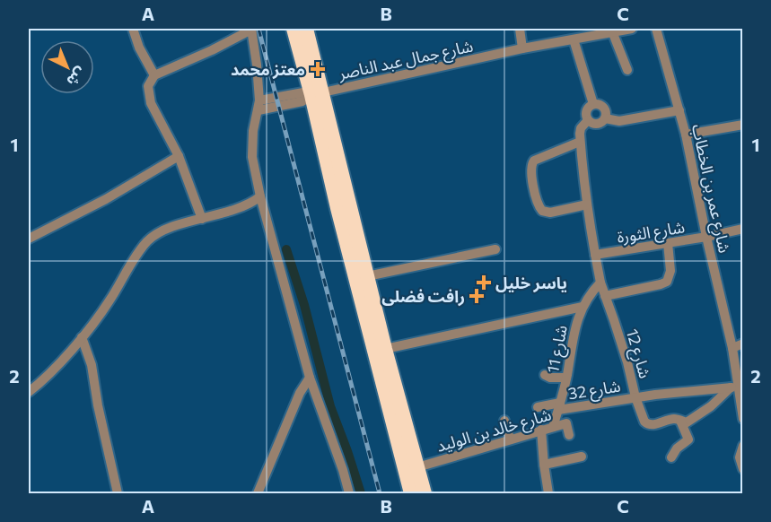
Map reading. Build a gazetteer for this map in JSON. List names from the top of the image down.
{
  "streets": {
    "street": [
      "شارع جمال عبد الناصر",
      "شارع عمر بن الخطاب",
      "شارع الثورة",
      "شارع 11",
      "شارع 12",
      "شارع 32",
      "شارع خالد بن الوليد"
    ]
  },
  "crossings": [
    ["شارع عمر بن الخطاب", "شارع الثورة"],
    ["شارع عمر بن الخطاب", "شارع 32"],
    ["شارع الثورة", "شارع 12"],
    ["شارع 11", "شارع 12"],
    ["شارع 11", "شارع 32"],
    ["شارع 11", "شارع خالد بن الوليد"],
    ["شارع 12", "شارع 32"]
  ],
  "places": {
    "health": ["معتز محمد", "ياسر خليل", "رافت فضلى"]
  },
  "north": "bottom right",
  "grid": {
    "columns": ["A", "B", "C"],
    "rows": ["1", "2"]
  }
}
